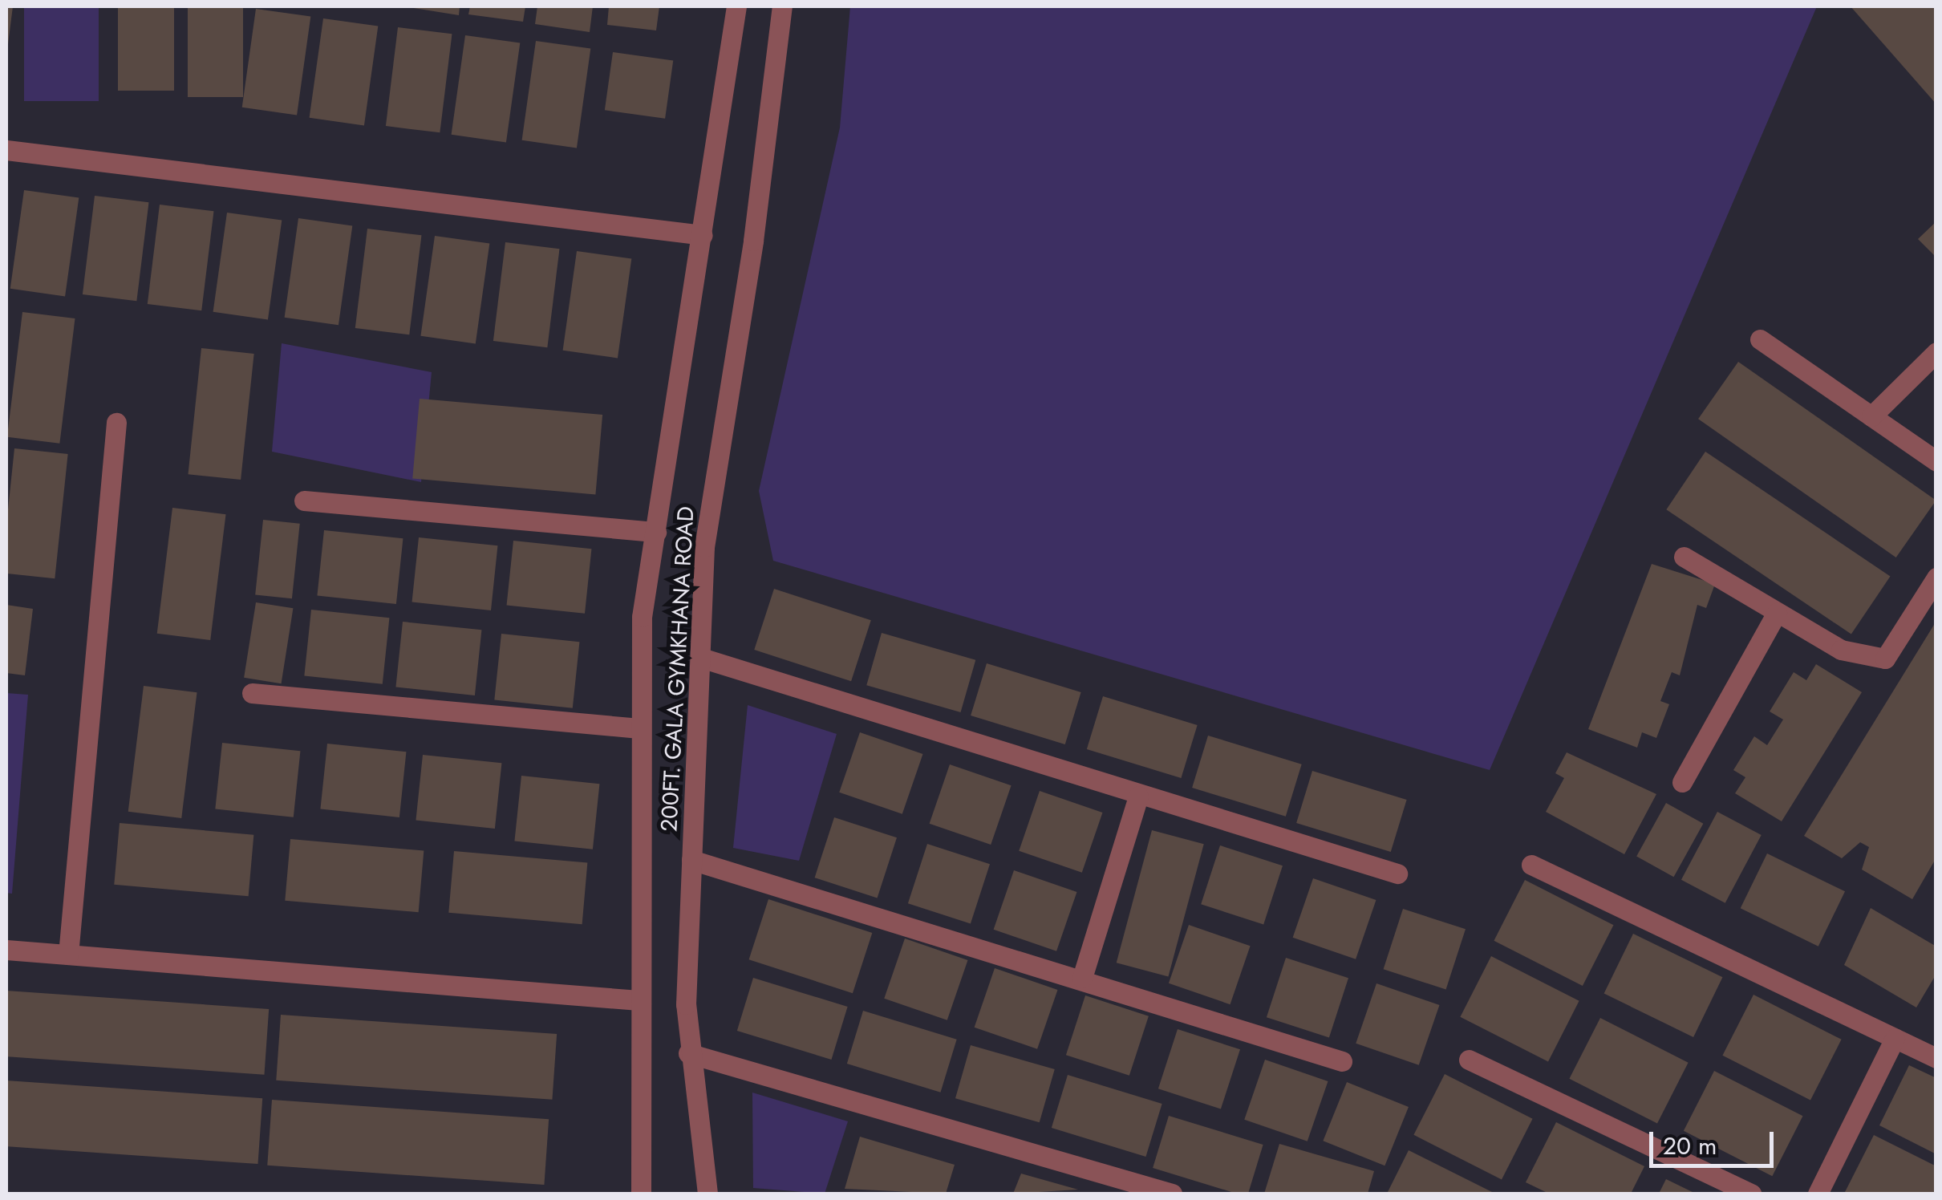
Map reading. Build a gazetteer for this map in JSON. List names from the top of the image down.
{
  "streets": {
    "street": ["200FT. GALA GYMKHANA ROAD"]
  },
  "scale_bar": "20 m"
}
